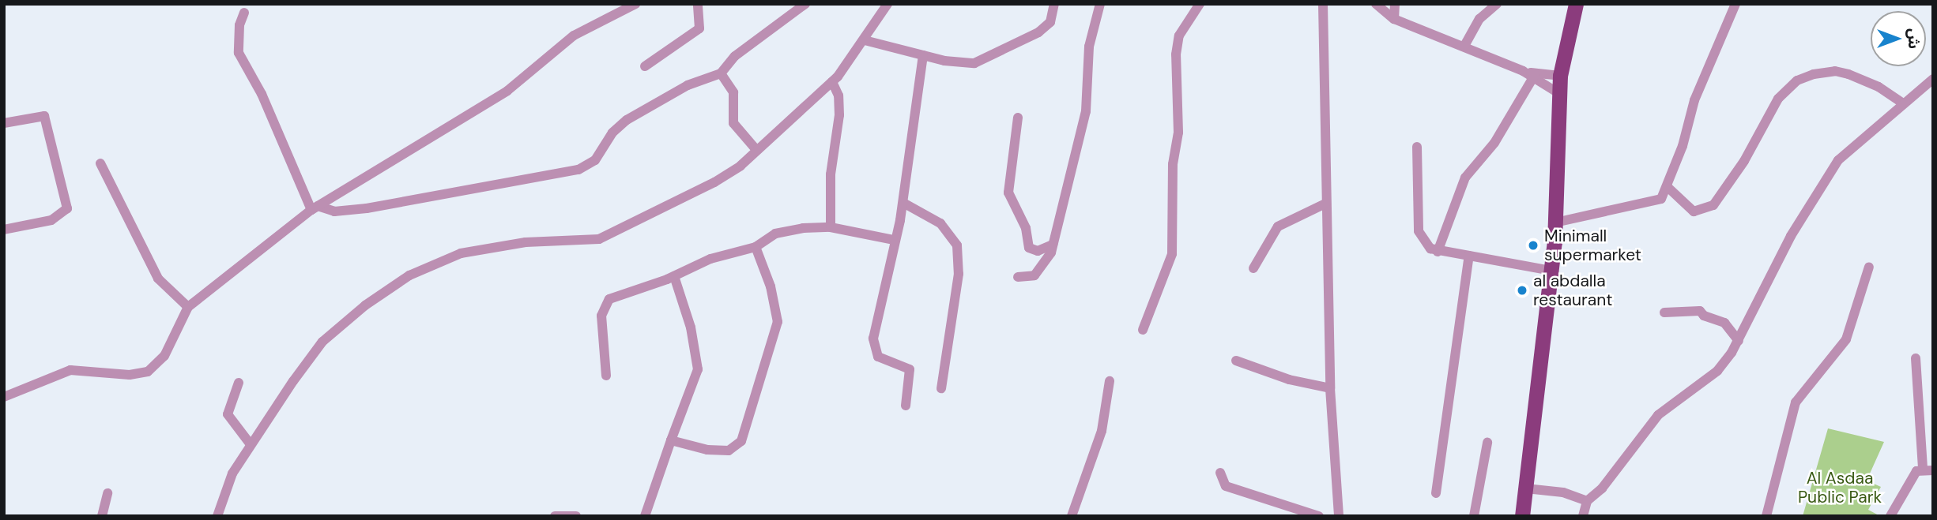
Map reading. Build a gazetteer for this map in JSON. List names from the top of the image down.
{
  "parks": ["Al Asdaa Public Park"],
  "places": ["Minimall supermarket", "al abdalla restaurant"],
  "north": "right"
}
